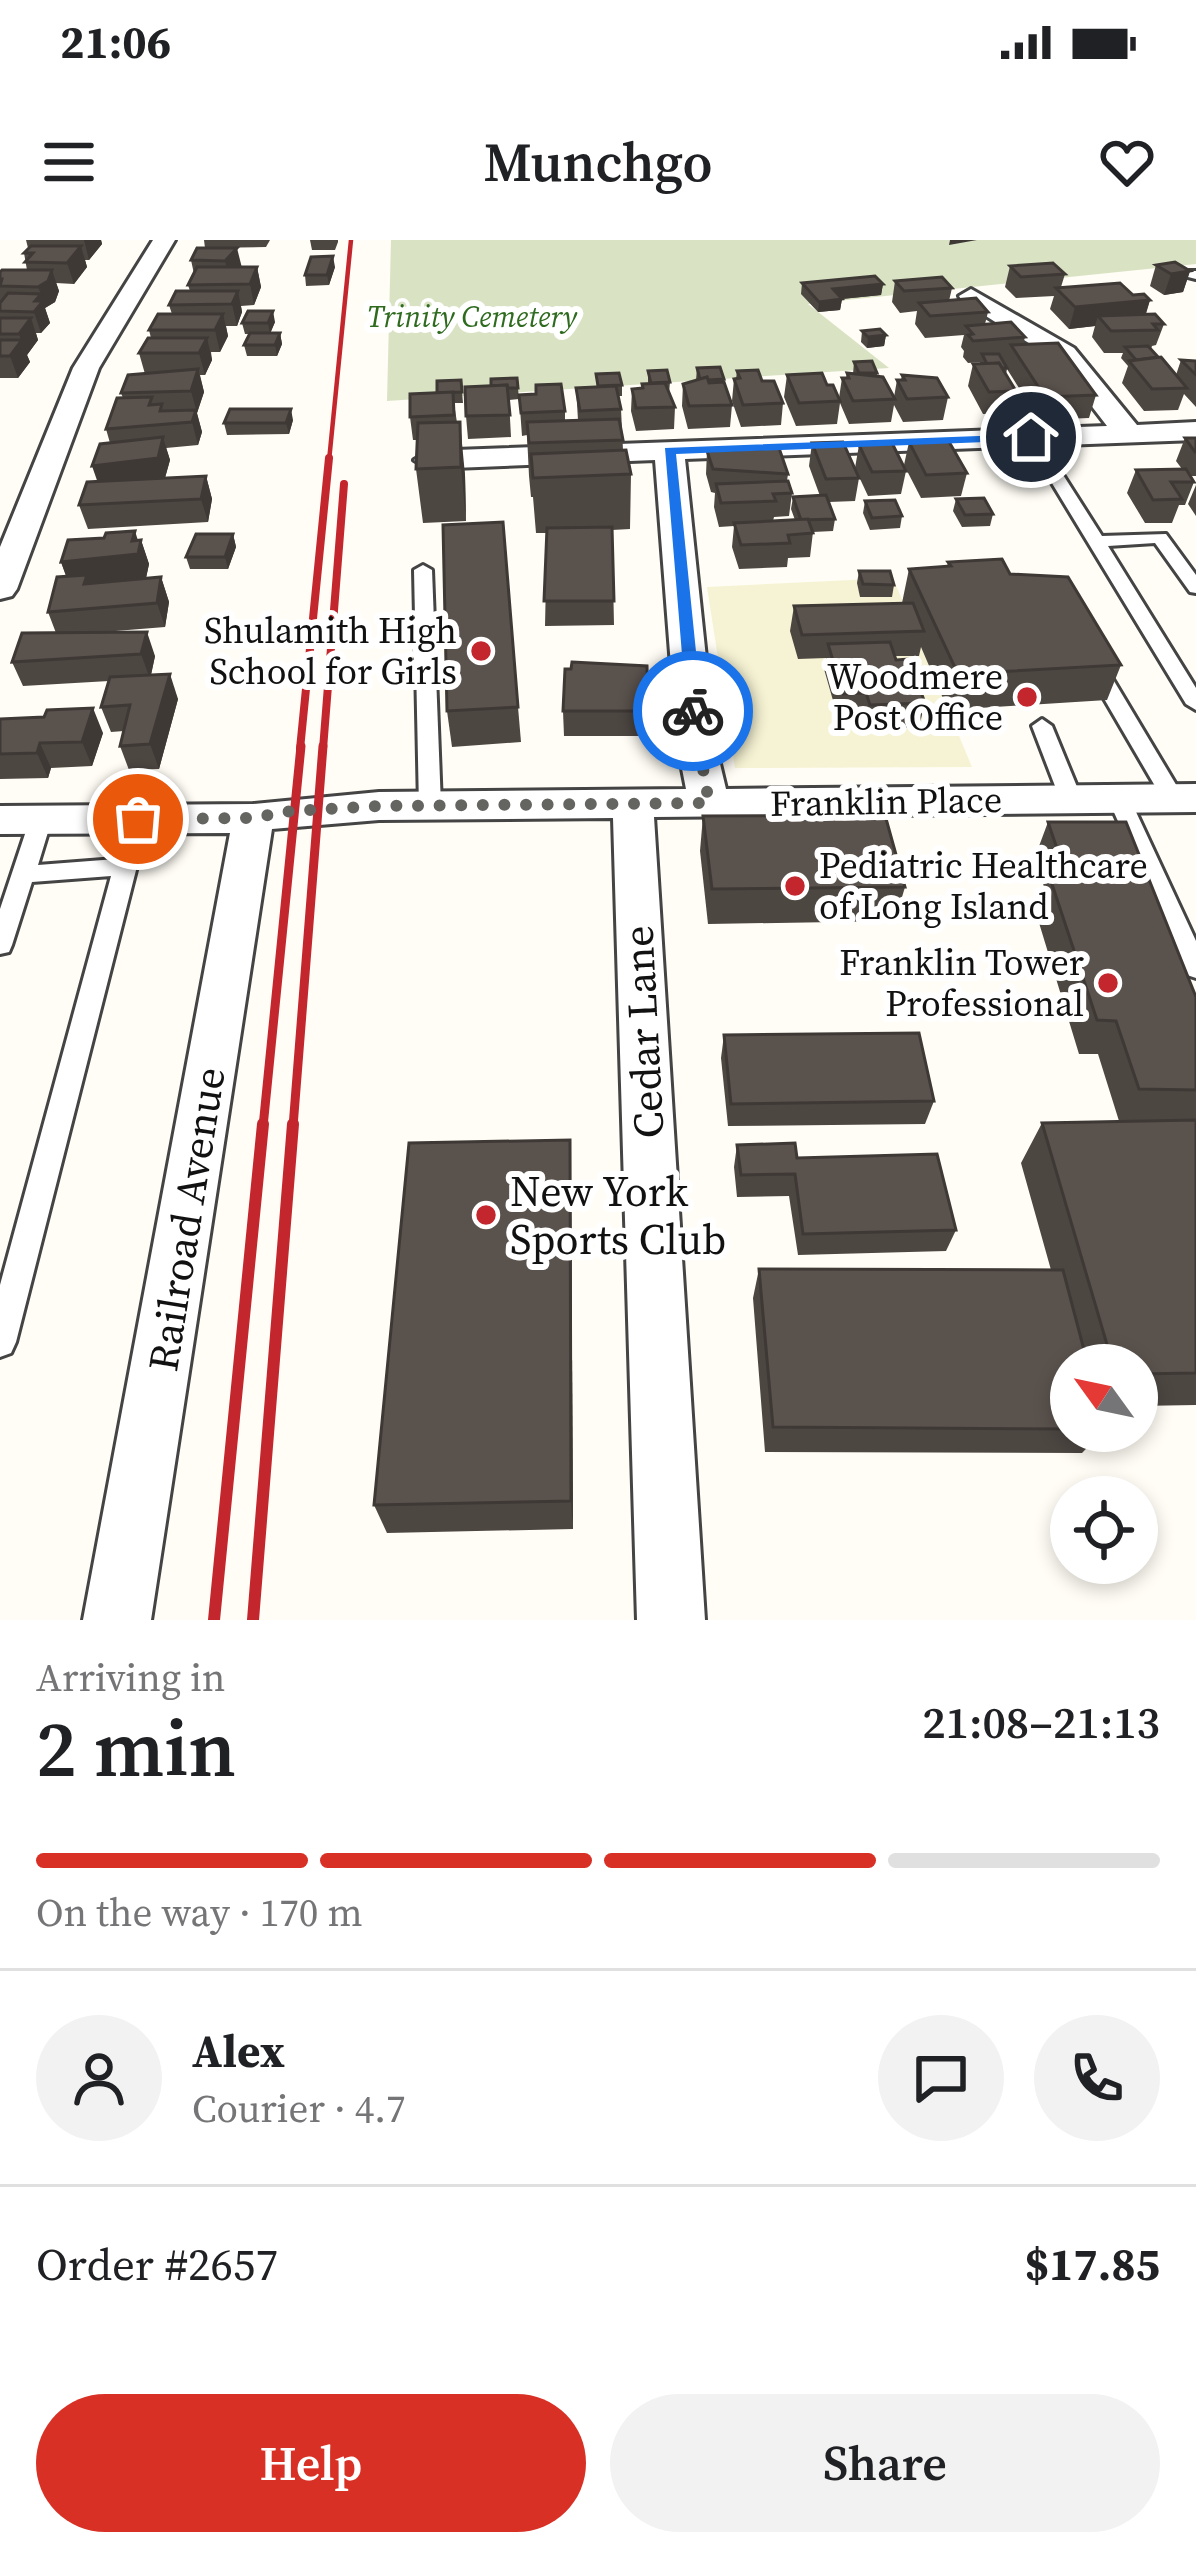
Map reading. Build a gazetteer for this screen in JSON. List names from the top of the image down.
{
  "streets": {
    "street": ["Franklin Place", "Cedar Lane", "Railroad Avenue"]
  },
  "crossings": [
    ["Franklin Place", "Cedar Lane"],
    ["Franklin Place", "Railroad Avenue"]
  ],
  "parks": ["Trinity Cemetery"],
  "places": [
    "Shulamith High School for Girls",
    "Woodmere Post Office",
    "Pediatric Healthcare of Long Island",
    "Franklin Tower Professional",
    "New York Sports Club"
  ],
  "north": "top left",
  "page": {
    "status": "21:06",
    "header": "Munchgo",
    "heading": ["2 min", "Arriving in", "21:08–21:13"],
    "panel": [
      "Alex",
      "Courier · 4.7",
      "Order #2657",
      "$17.85"
    ],
    "bar": "On the way · 170 m",
    "buttons": ["Help", "Share"]
  }
}
